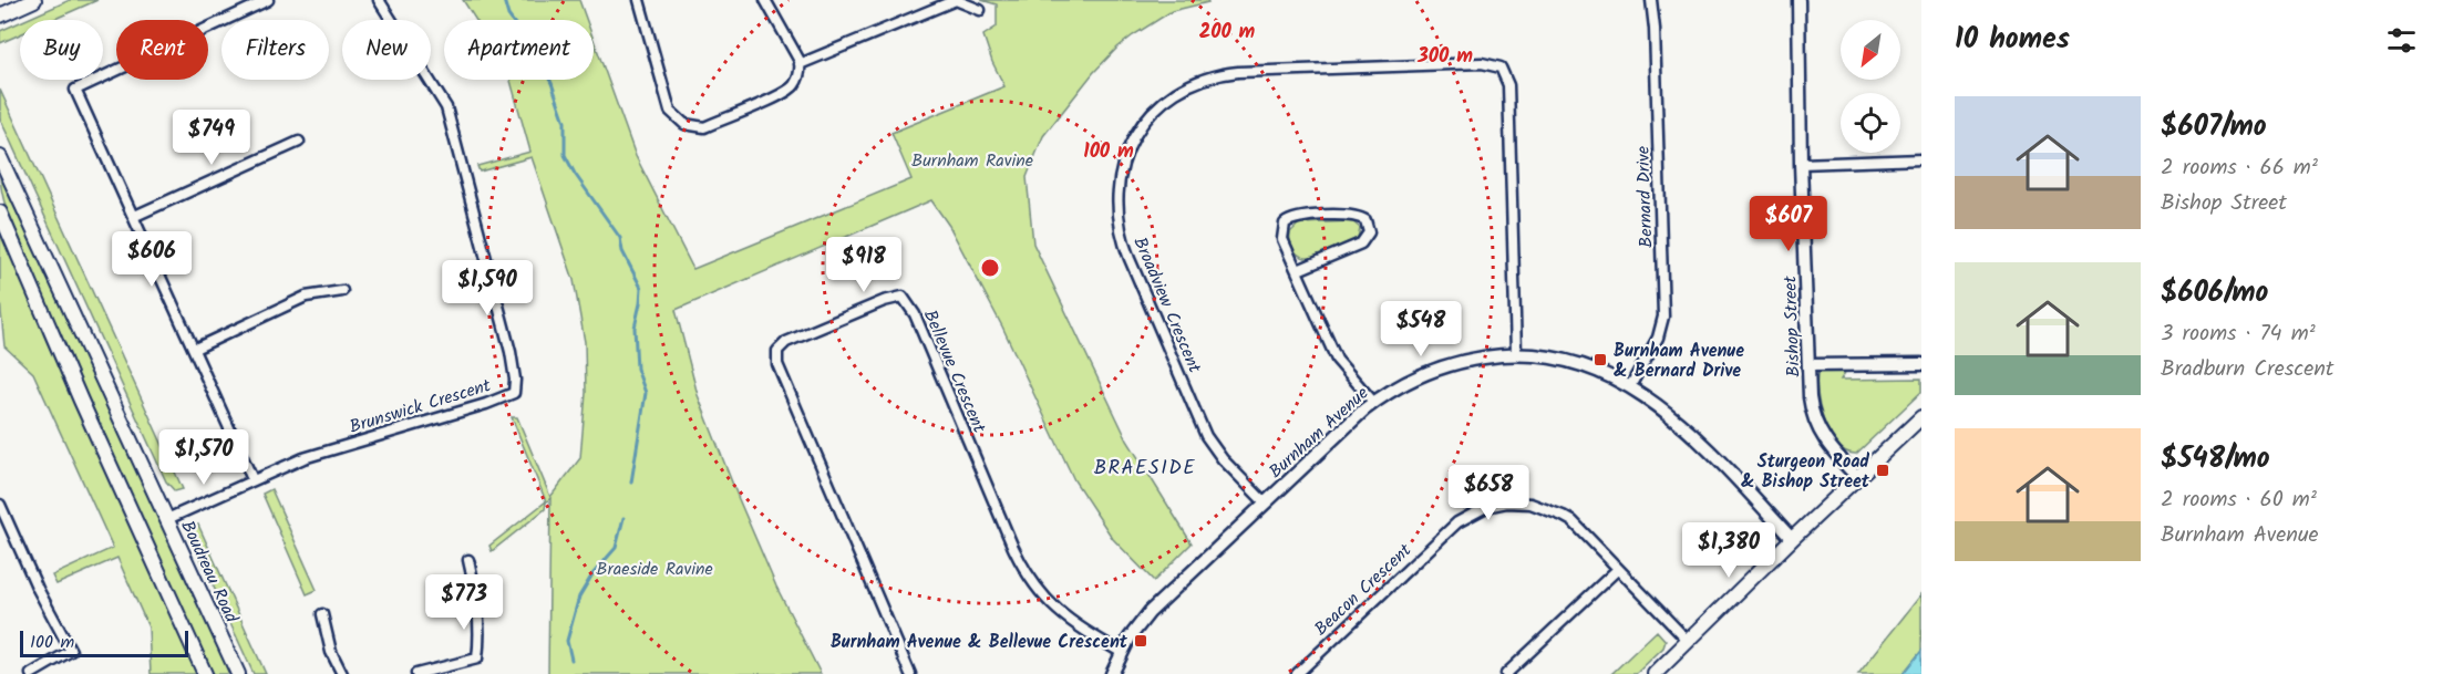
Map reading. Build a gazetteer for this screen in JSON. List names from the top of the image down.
{
  "streets": {
    "main road": ["Boudreau Road"],
    "street": [
      "Bernard Drive",
      "Broadview Crescent",
      "Bishop Street",
      "Bellevue Crescent",
      "Brunswick Crescent",
      "Burnham Avenue",
      "Beacon Crescent"
    ]
  },
  "crossings": [
    ["Bernard Drive", "Burnham Avenue"],
    ["Broadview Crescent", "Burnham Avenue"],
    ["Bellevue Crescent", "Burnham Avenue"],
    ["Brunswick Crescent", "Boudreau Road"]
  ],
  "districts": ["BRAESIDE"],
  "parks": ["Burnham Ravine", "Braeside Ravine"],
  "places": {
    "transit": ["Burnham Avenue & Bernard Drive", "Sturgeon Road & Bishop Street", "Burnham Avenue & Bellevue Crescent"]
  },
  "scale_bar": "100 m",
  "north": "bottom left",
  "page": {
    "heading": "10 homes",
    "chip": [
      "Buy",
      "Rent",
      "Filters",
      "New",
      "Apartment"
    ],
    "list": [
      {
        "name": "$607/mo",
        "note": "2 rooms · 66 m² · Bishop Street"
      },
      {
        "name": "$606/mo",
        "note": "3 rooms · 74 m² · Bradburn Crescent"
      },
      {
        "name": "$548/mo",
        "note": "2 rooms · 60 m² · Burnham Avenue"
      }
    ],
    "price": [
      "$749",
      "$607",
      "$606",
      "$918",
      "$1,590",
      "$548",
      "$1,570",
      "$658",
      "$1,380",
      "$773"
    ],
    "scale": "100 m"
  },
  "rings": ["200 m", "300 m", "100 m"]
}
